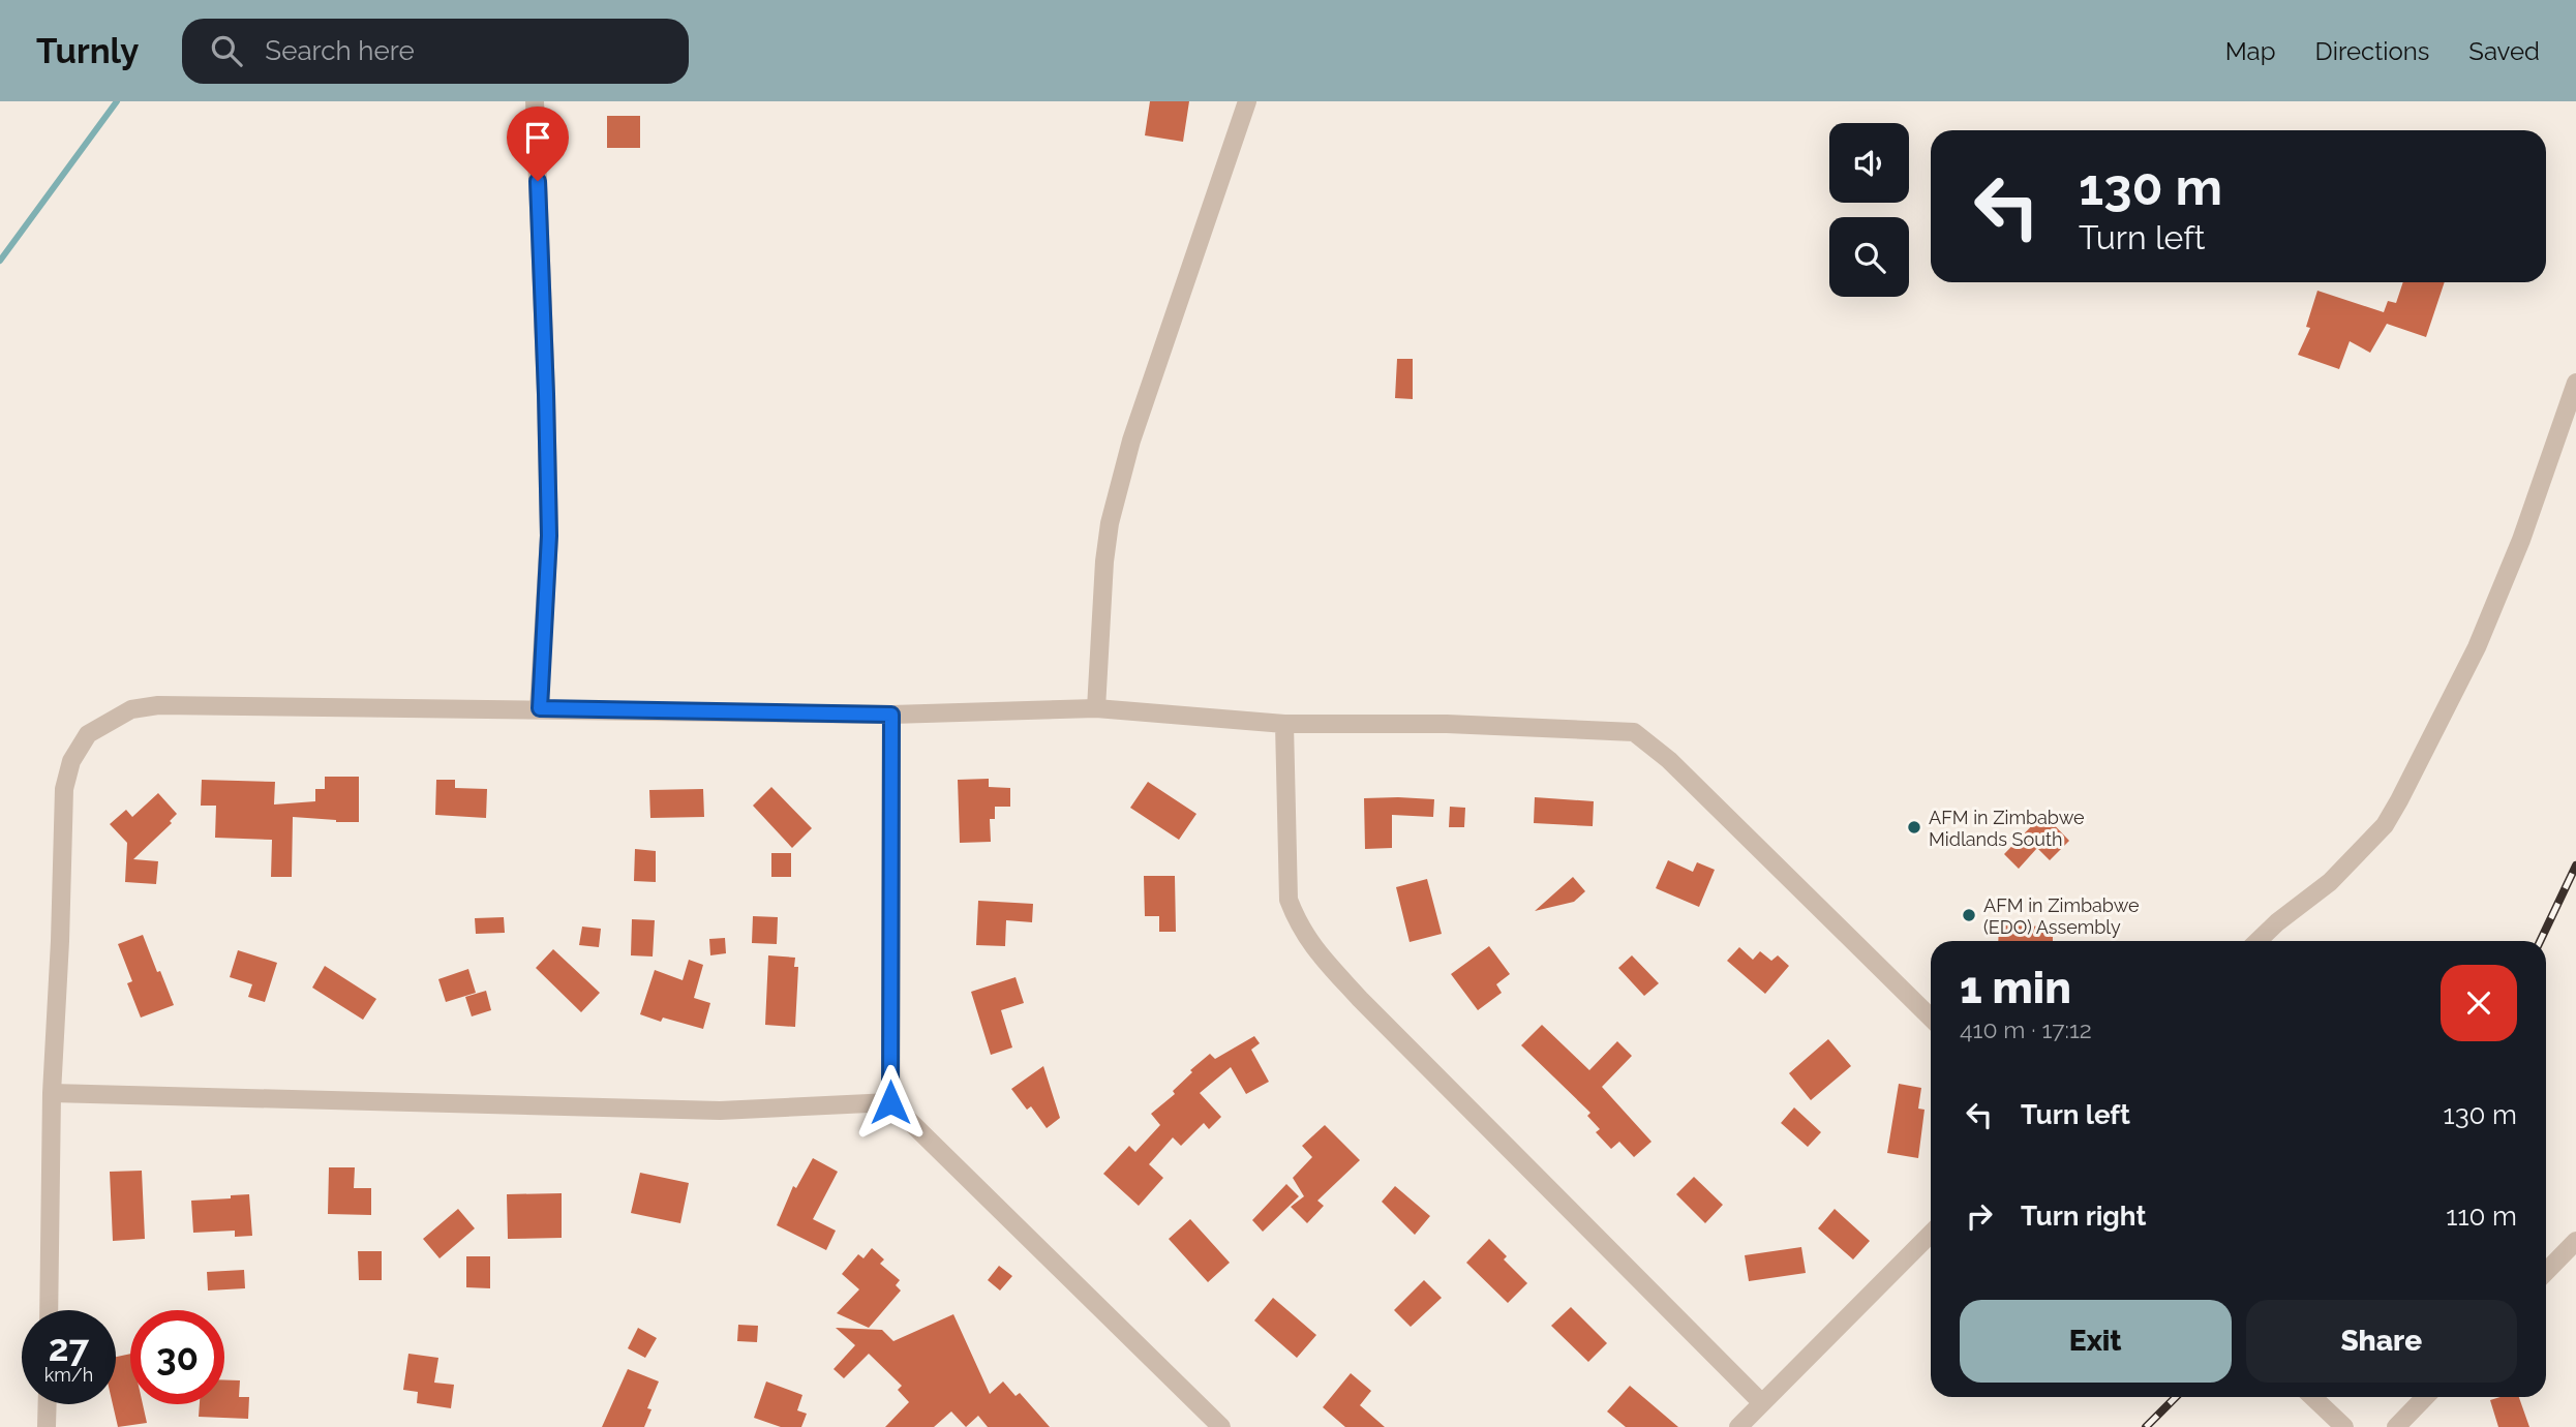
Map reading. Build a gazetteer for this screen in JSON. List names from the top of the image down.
{
  "places": ["AFM in Zimbabwe Midlands South", "AFM in Zimbabwe (EDO) Assembly"],
  "page": {
    "header": "Turnly",
    "search": "Search here",
    "nav": ["Map", "Directions", "Saved"],
    "turn": ["130 m", "Turn left"],
    "heading": ["1 min", "410 m · 17:12"],
    "list": [
      {
        "name": "Turn left",
        "value": "130 m"
      },
      {
        "name": "Turn right",
        "value": "110 m"
      }
    ],
    "buttons": ["Exit", "Share"],
    "speed": "27 km/h",
    "limit": "30"
  }
}
